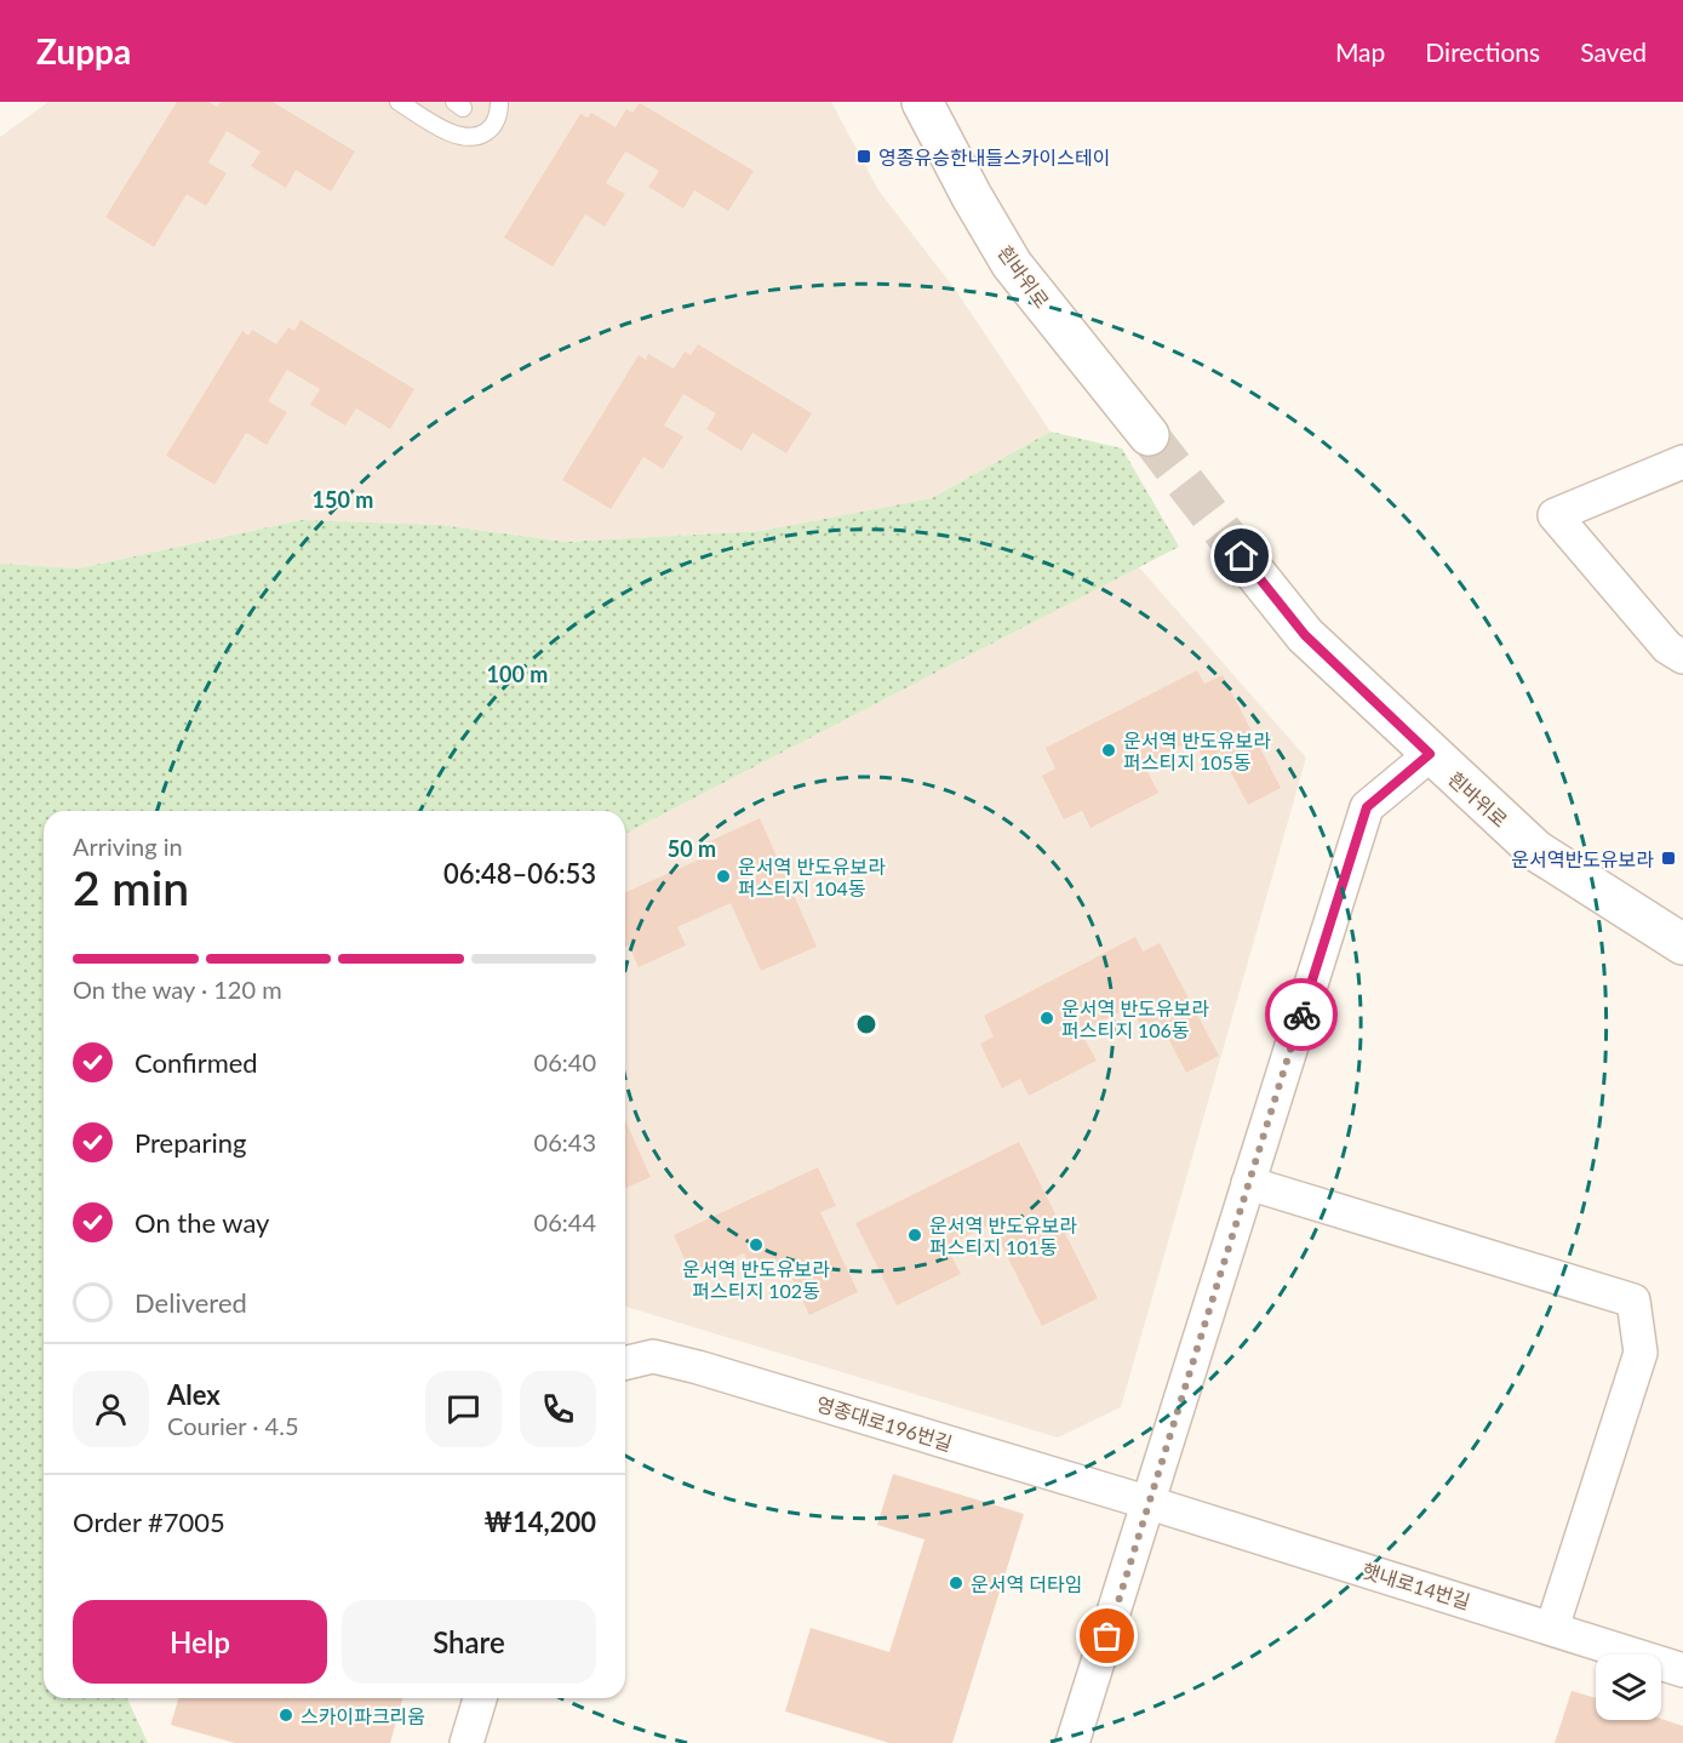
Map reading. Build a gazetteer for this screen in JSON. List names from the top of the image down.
{
  "streets": {
    "street": ["흰바위로", "영종대로196번길", "햇내로14번길"]
  },
  "crossings": [
    ["영종대로196번길", "햇내로14번길"]
  ],
  "places": {
    "transit": ["영종유승한내들스카이스테이", "운서역반도유보라"],
    "other": [
      "운서역 반도유보라 퍼스티지 105동",
      "운서역 반도유보라 퍼스티지 104동",
      "운서역 반도유보라 퍼스티지 106동",
      "운서역 반도유보라 퍼스티지 101동",
      "운서역 반도유보라 퍼스티지 102동",
      "운서역 더타임",
      "스카이파크리움"
    ]
  },
  "page": {
    "header": "Zuppa",
    "nav": ["Map", "Directions", "Saved"],
    "heading": ["2 min", "Arriving in", "06:48–06:53"],
    "panel": [
      "Alex",
      "Courier · 4.5",
      "Order #7005",
      "₩14,200"
    ],
    "bar": "On the way · 120 m",
    "list": [
      ["Confirmed", "06:40"],
      ["Preparing", "06:43"],
      ["On the way", "06:44"],
      "Delivered"
    ],
    "buttons": ["Help", "Share"]
  },
  "rings": ["150 m", "100 m", "50 m"]
}
